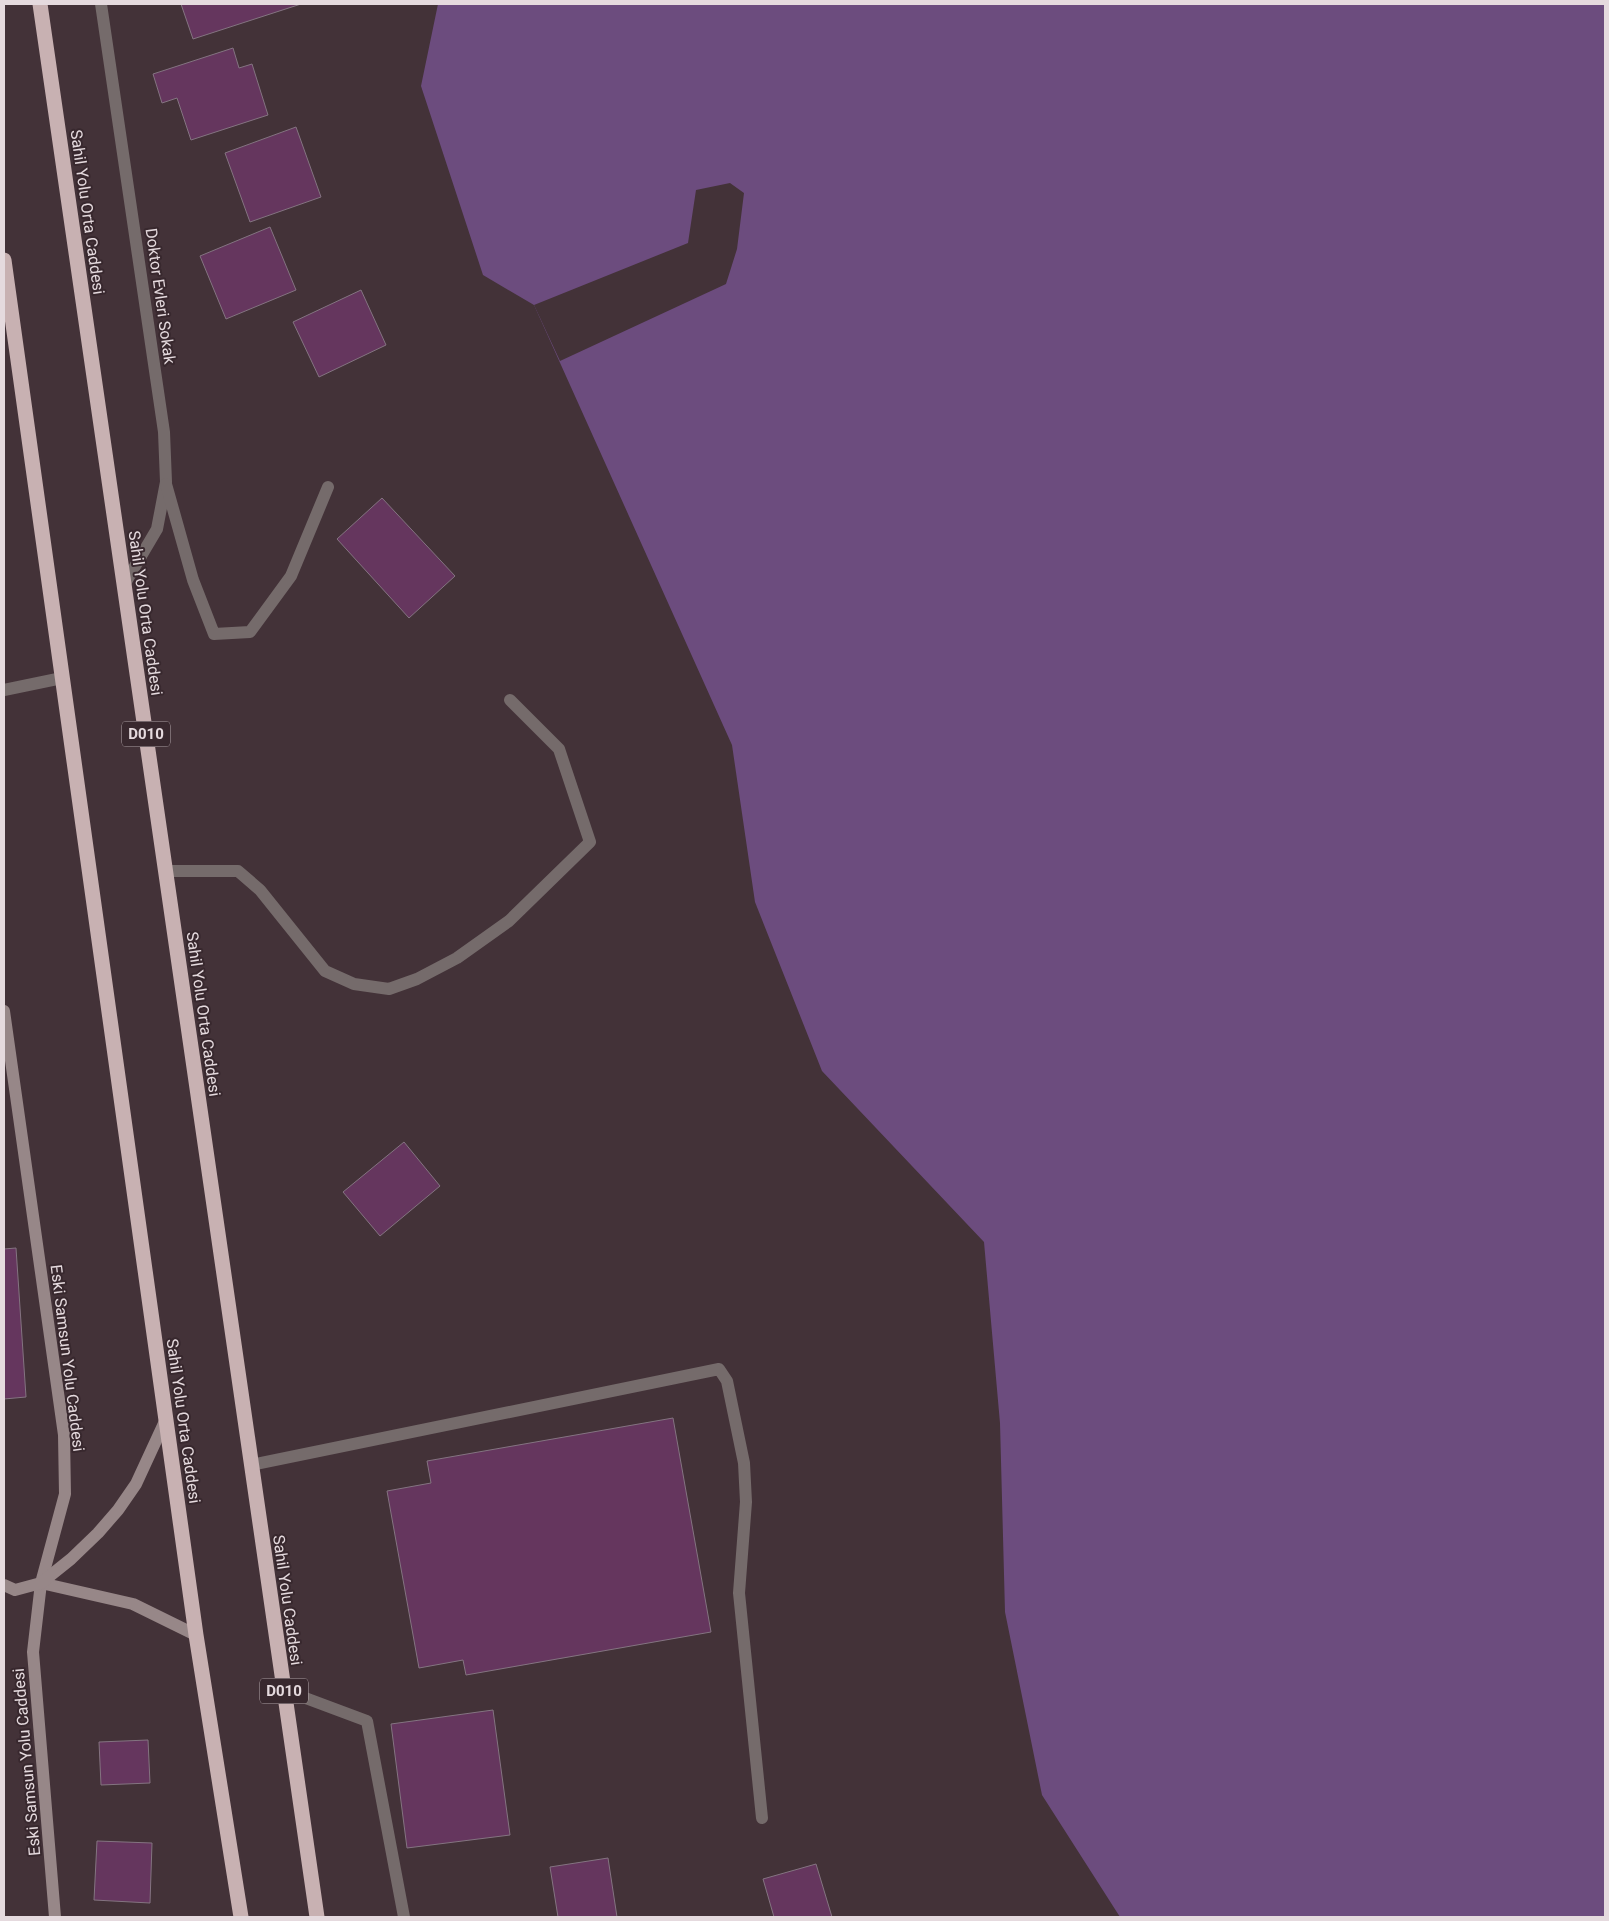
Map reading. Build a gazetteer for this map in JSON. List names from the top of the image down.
{
  "streets": {
    "highway": ["Sahil Yolu Orta Caddesi", "D010", "Sahil Yolu Caddesi"],
    "street": ["Doktor Evleri Sokak", "Eski Samsun Yolu Caddesi"]
  },
  "crossings": [
    ["Sahil Yolu Orta Caddesi", "Doktor Evleri Sokak"],
    ["Sahil Yolu Orta Caddesi", "Sahil Yolu Caddesi"]
  ]
}
